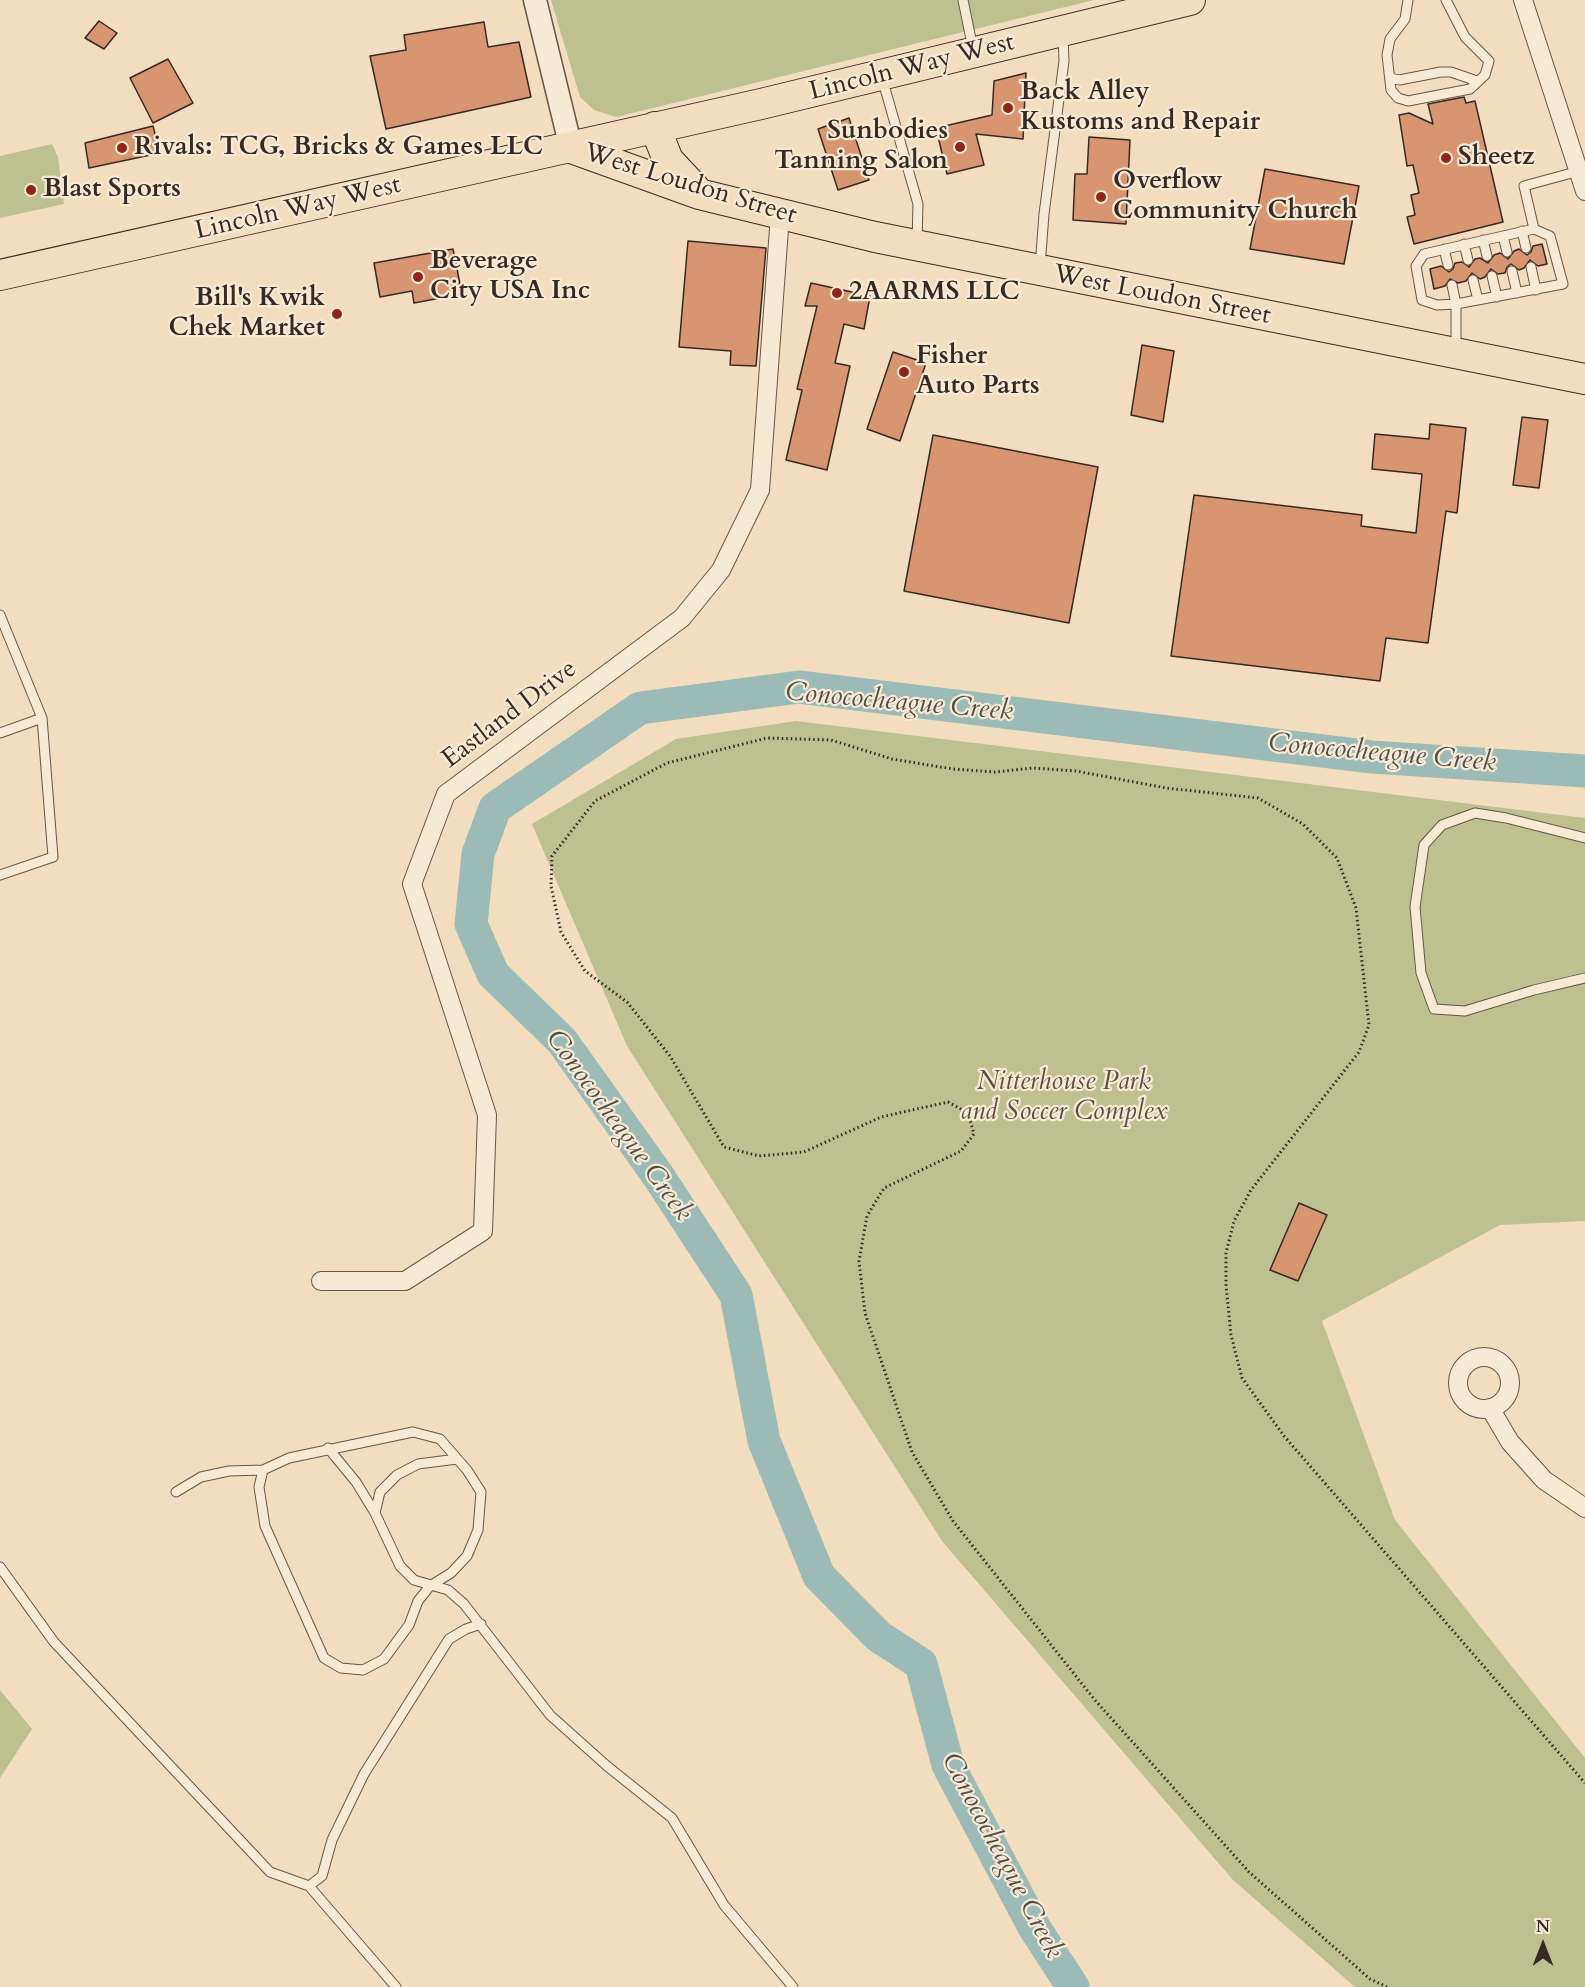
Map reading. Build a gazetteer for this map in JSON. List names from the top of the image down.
{
  "streets": {
    "highway": ["Lincoln Way West", "West Loudon Street"],
    "street": ["Eastland Drive"]
  },
  "crossings": [
    ["Lincoln Way West", "West Loudon Street"],
    ["West Loudon Street", "Eastland Drive"]
  ],
  "water": ["Conococheague Creek"],
  "parks": ["Nitterhouse Park and Soccer Complex"],
  "places": [
    "Back Alley Kustoms and Repair",
    "Sunbodies Tanning Salon",
    "Rivals: TCG, Bricks & Games LLC",
    "Sheetz",
    "Blast Sports",
    "Overflow Community Church",
    "Beverage City USA Inc",
    "2AARMS LLC",
    "Bill's Kwik Chek Market",
    "Fisher Auto Parts"
  ],
  "north": "top"
}
